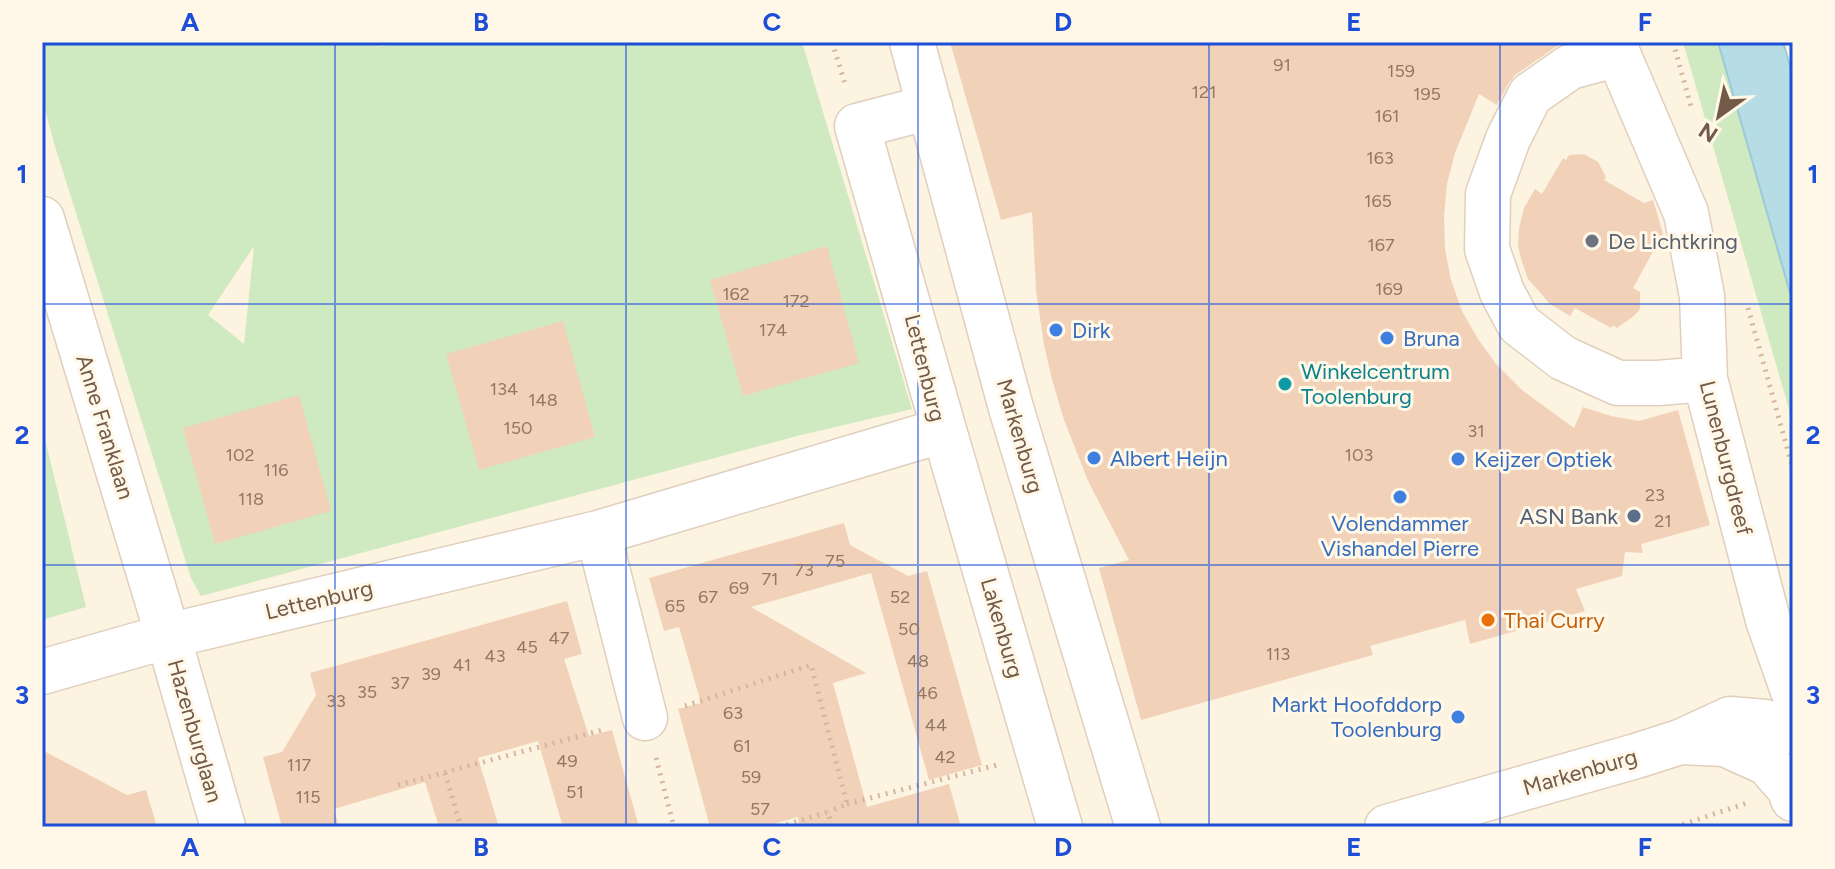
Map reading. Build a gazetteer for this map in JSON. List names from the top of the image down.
{
  "streets": {
    "street": [
      "Lettenburg",
      "Anne Franklaan",
      "Markenburg",
      "Lunenburgdreef",
      "Lakenburg",
      "Hazenburglaan"
    ]
  },
  "crossings": [
    ["Lettenburg", "Anne Franklaan"],
    ["Lettenburg", "Markenburg"],
    ["Lettenburg", "Lakenburg"],
    ["Lettenburg", "Hazenburglaan"],
    ["Anne Franklaan", "Hazenburglaan"],
    ["Markenburg", "Lunenburgdreef"]
  ],
  "places": [
    "De Lichtkring",
    "Dirk",
    "Bruna",
    "Winkelcentrum Toolenburg",
    "Albert Heijn",
    "Keijzer Optiek",
    "Volendammer Vishandel Pierre",
    "ASN Bank",
    "Thai Curry",
    "Markt Hoofddorp Toolenburg"
  ],
  "house_numbers": [
    "91",
    "159",
    "121",
    "195",
    "161",
    "163",
    "165",
    "167",
    "169",
    "162",
    "172",
    "174",
    "134",
    "148",
    "150",
    "31",
    "102",
    "103",
    "116",
    "23",
    "118",
    "21",
    "75",
    "73",
    "71",
    "69",
    "67",
    "52",
    "65",
    "50",
    "47",
    "45",
    "113",
    "43",
    "48",
    "41",
    "39",
    "37",
    "35",
    "46",
    "33",
    "63",
    "44",
    "61",
    "42",
    "49",
    "117",
    "59",
    "51",
    "115",
    "57"
  ],
  "north": "bottom left",
  "grid": {
    "columns": [
      "A",
      "B",
      "C",
      "D",
      "E",
      "F"
    ],
    "rows": ["1", "2", "3"]
  }
}
